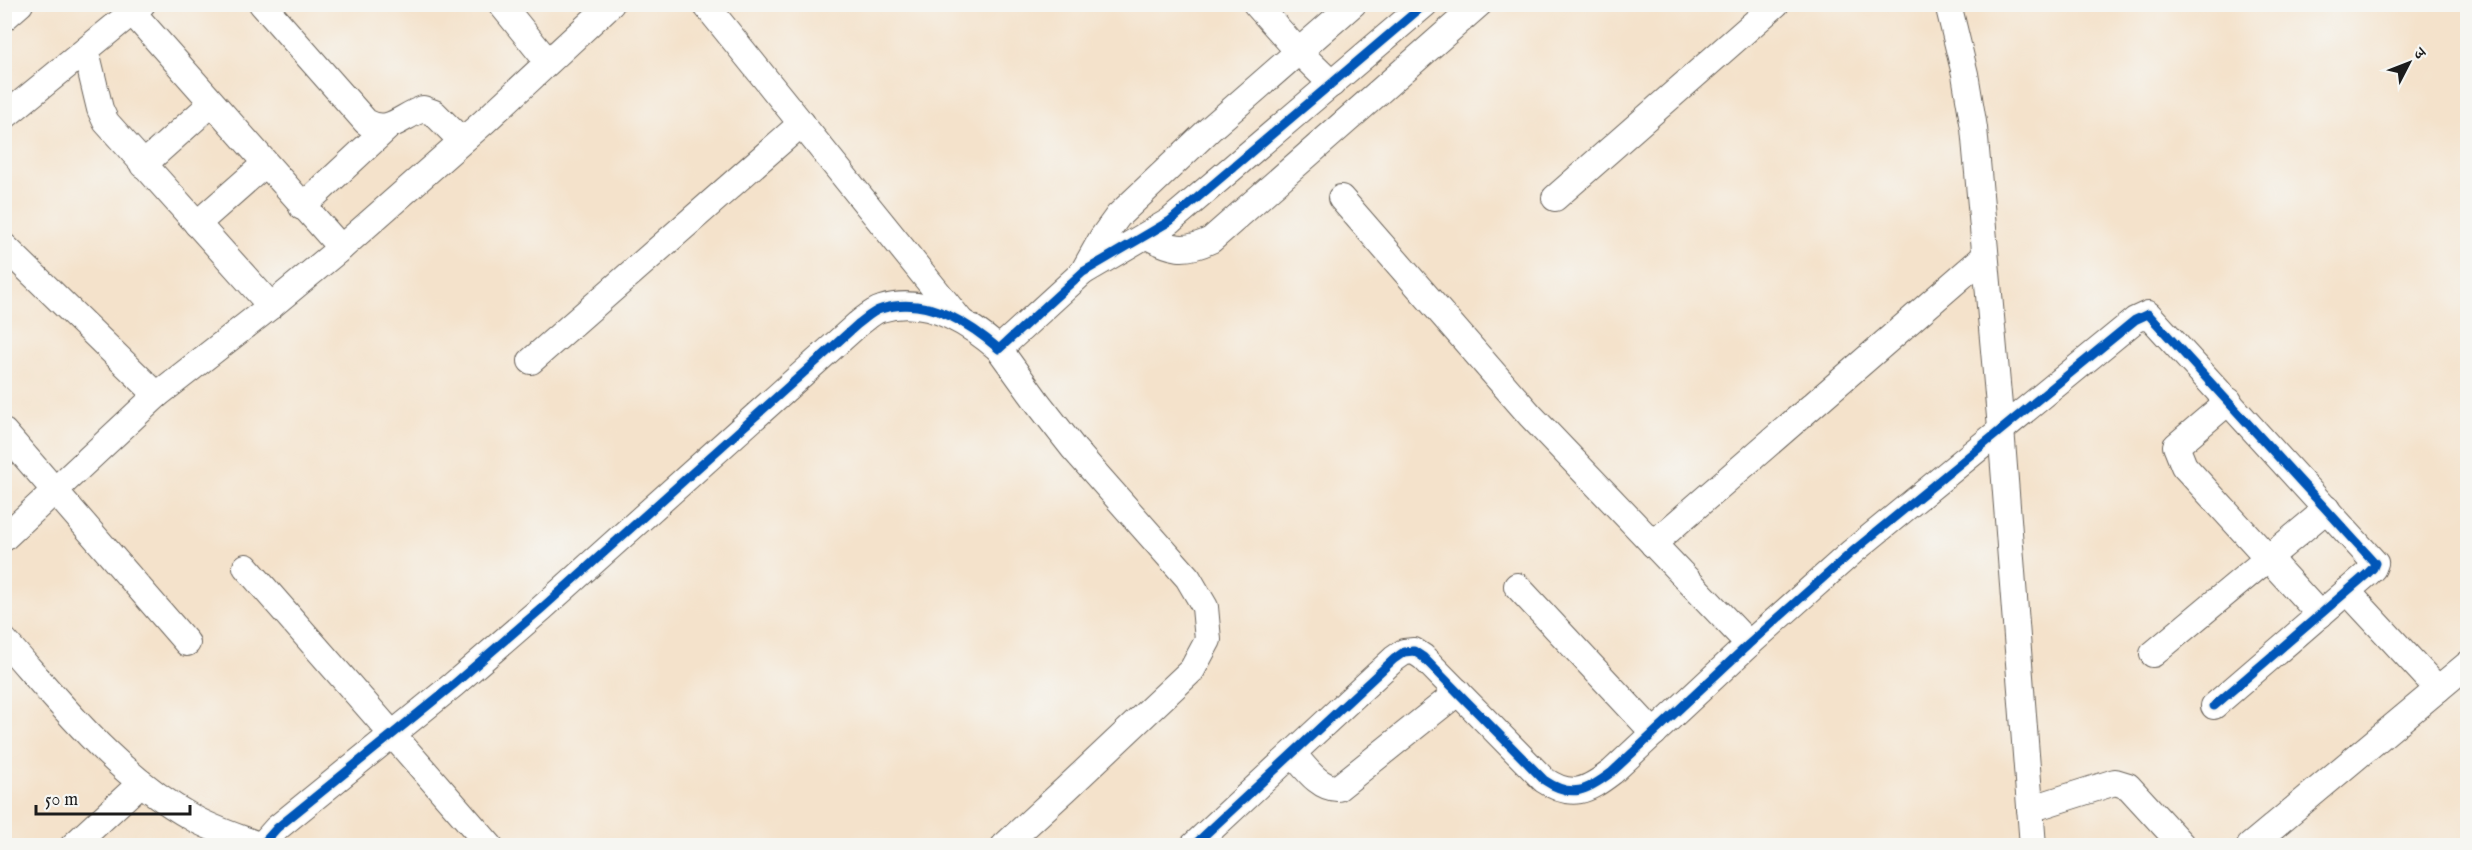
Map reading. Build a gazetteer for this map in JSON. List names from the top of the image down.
{
  "scale_bar": "50 m",
  "north": "top right"
}
